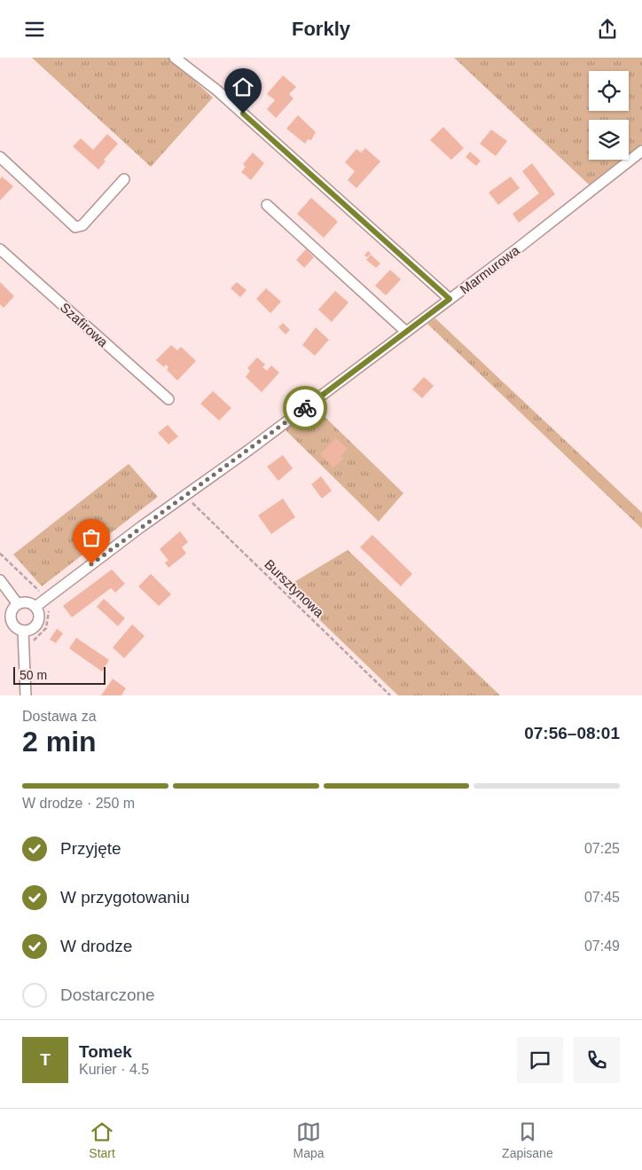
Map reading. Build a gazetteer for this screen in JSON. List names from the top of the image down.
{
  "streets": {
    "street": ["Marmurowa", "Szafirowa"],
    "path": ["Bursztynowa"]
  },
  "crossings": [
    ["Marmurowa", "Bursztynowa"]
  ],
  "scale_bar": "50 m",
  "page": {
    "header": "Forkly",
    "scale": "50 m",
    "heading": ["2 min", "Dostawa za", "07:56–08:01"],
    "panel": ["Tomek", "Kurier · 4.5"],
    "bar": "W drodze · 250 m",
    "list": [
      ["Przyjęte", "07:25"],
      ["W przygotowaniu", "07:45"],
      ["W drodze", "07:49"],
      "Dostarczone"
    ],
    "round": "T",
    "tabs": ["Start", "Mapa", "Zapisane"]
  }
}
